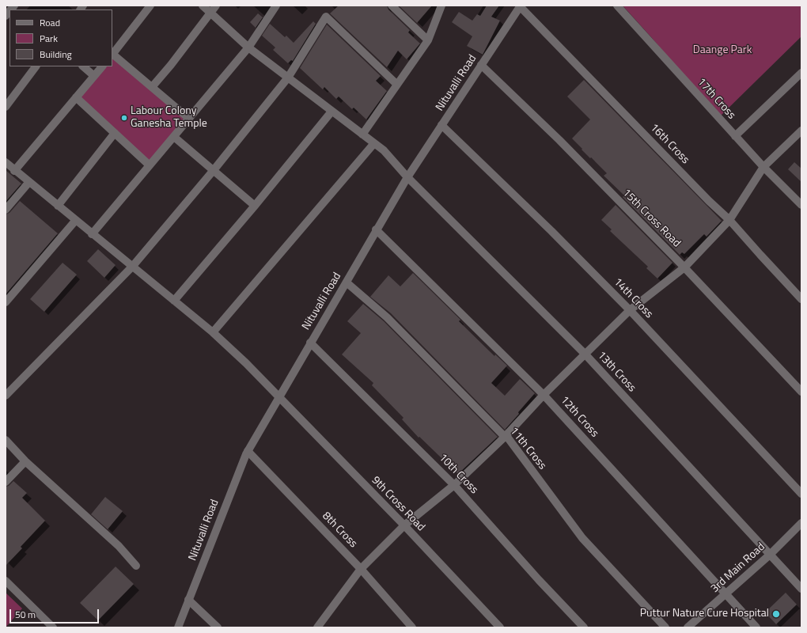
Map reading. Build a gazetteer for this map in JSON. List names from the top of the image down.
{
  "streets": {
    "street": [
      "Nituvalli Road",
      "17th Cross",
      "16th Cross",
      "15th Cross Road",
      "14th Cross",
      "13th Cross",
      "12th Cross",
      "11th Cross",
      "10th Cross",
      "9th Cross Road",
      "8th Cross",
      "3rd Main Road"
    ]
  },
  "crossings": [
    ["Nituvalli Road", "16th Cross"],
    ["Nituvalli Road", "15th Cross Road"],
    ["Nituvalli Road", "14th Cross"],
    ["Nituvalli Road", "13th Cross"],
    ["Nituvalli Road", "12th Cross"],
    ["Nituvalli Road", "11th Cross"],
    ["Nituvalli Road", "10th Cross"],
    ["Nituvalli Road", "9th Cross Road"],
    ["Nituvalli Road", "8th Cross"],
    ["13th Cross", "3rd Main Road"],
    ["12th Cross", "3rd Main Road"]
  ],
  "parks": ["Daange Park"],
  "places": ["Labour Colony Ganesha Temple", "Puttur Nature Cure Hospital"],
  "legend": ["Road", "Park", "Building"],
  "scale_bar": "50 m"
}
